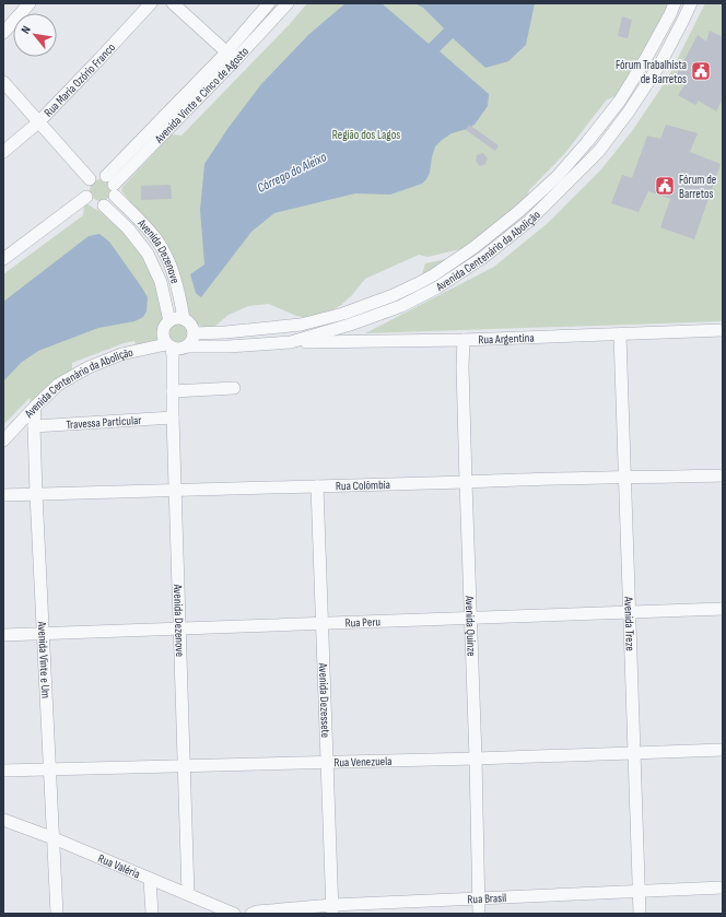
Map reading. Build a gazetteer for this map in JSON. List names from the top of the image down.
{
  "streets": {
    "street": [
      "Rua Maria Ozório Franco",
      "Avenida Vinte e Cinco de Agosto",
      "Avenida Centenário da Abolição",
      "Avenida Dezenove",
      "Rua Argentina",
      "Travessa Particular",
      "Rua Colômbia",
      "Rua Peru",
      "Avenida Treze",
      "Avenida Quinze",
      "Avenida Vinte e Um",
      "Avenida Dezessete",
      "Rua Venezuela",
      "Rua Valéria",
      "Rua Brasil"
    ]
  },
  "crossings": [
    ["Avenida Vinte e Cinco de Agosto", "Avenida Dezenove"],
    ["Avenida Centenário da Abolição", "Avenida Dezenove"],
    ["Avenida Centenário da Abolição", "Rua Argentina"],
    ["Avenida Centenário da Abolição", "Avenida Vinte e Um"],
    ["Avenida Dezenove", "Travessa Particular"],
    ["Avenida Dezenove", "Rua Colômbia"],
    ["Avenida Dezenove", "Rua Peru"],
    ["Avenida Dezenove", "Rua Venezuela"],
    ["Avenida Dezenove", "Rua Valéria"],
    ["Rua Argentina", "Avenida Treze"],
    ["Rua Argentina", "Avenida Quinze"],
    ["Travessa Particular", "Avenida Vinte e Um"],
    ["Rua Colômbia", "Avenida Treze"],
    ["Rua Colômbia", "Avenida Quinze"],
    ["Rua Colômbia", "Avenida Vinte e Um"],
    ["Rua Colômbia", "Avenida Dezessete"],
    ["Rua Peru", "Avenida Treze"],
    ["Rua Peru", "Avenida Quinze"],
    ["Rua Peru", "Avenida Vinte e Um"],
    ["Rua Peru", "Avenida Dezessete"],
    ["Avenida Treze", "Rua Venezuela"],
    ["Avenida Treze", "Rua Brasil"],
    ["Avenida Quinze", "Rua Venezuela"],
    ["Avenida Quinze", "Rua Brasil"],
    ["Avenida Vinte e Um", "Rua Venezuela"],
    ["Avenida Vinte e Um", "Rua Valéria"],
    ["Avenida Dezessete", "Rua Venezuela"],
    ["Avenida Dezessete", "Rua Brasil"]
  ],
  "water": ["Córrego do Aleixo"],
  "parks": ["Região dos Lagos"],
  "places": {
    "public building": ["Fórum Trabalhista de Barretos", "Fórum de Barretos"]
  },
  "north": "top left"
}
